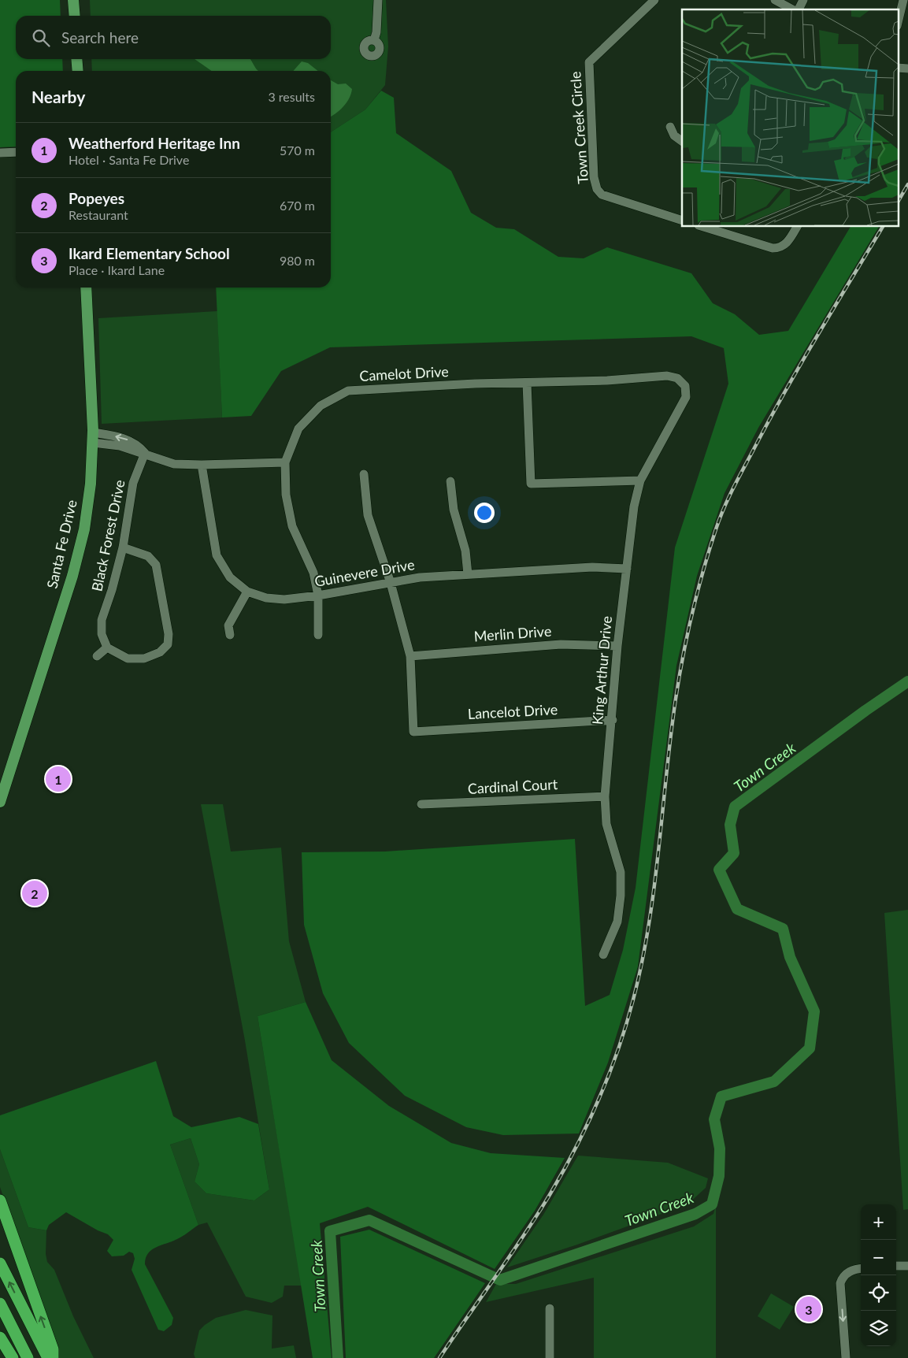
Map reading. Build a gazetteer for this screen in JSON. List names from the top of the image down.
{
  "streets": {
    "main road": ["Santa Fe Drive"],
    "street": [
      "Town Creek Circle",
      "Camelot Drive",
      "Black Forest Drive",
      "Guinevere Drive",
      "Merlin Drive",
      "King Arthur Drive",
      "Lancelot Drive",
      "Cardinal Court"
    ]
  },
  "crossings": [
    ["Camelot Drive", "Guinevere Drive"],
    ["Camelot Drive", "King Arthur Drive"],
    ["Guinevere Drive", "King Arthur Drive"],
    ["Merlin Drive", "King Arthur Drive"],
    ["Merlin Drive", "Lancelot Drive"],
    ["King Arthur Drive", "Lancelot Drive"],
    ["King Arthur Drive", "Cardinal Court"]
  ],
  "water": ["Town Creek"],
  "page": {
    "search": "Search here",
    "heading": ["Nearby", "3 results"],
    "list": [
      {
        "mark": "1",
        "name": "Weatherford Heritage Inn",
        "note": "Hotel · Santa Fe Drive",
        "value": "570 m"
      },
      {
        "mark": "2",
        "name": "Popeyes",
        "note": "Restaurant",
        "value": "670 m"
      },
      {
        "mark": "3",
        "name": "Ikard Elementary School",
        "note": "Place · Ikard Lane",
        "value": "980 m"
      }
    ],
    "pins": ["1", "2", "3"],
    "map_buttons": ["+", "−"]
  }
}
